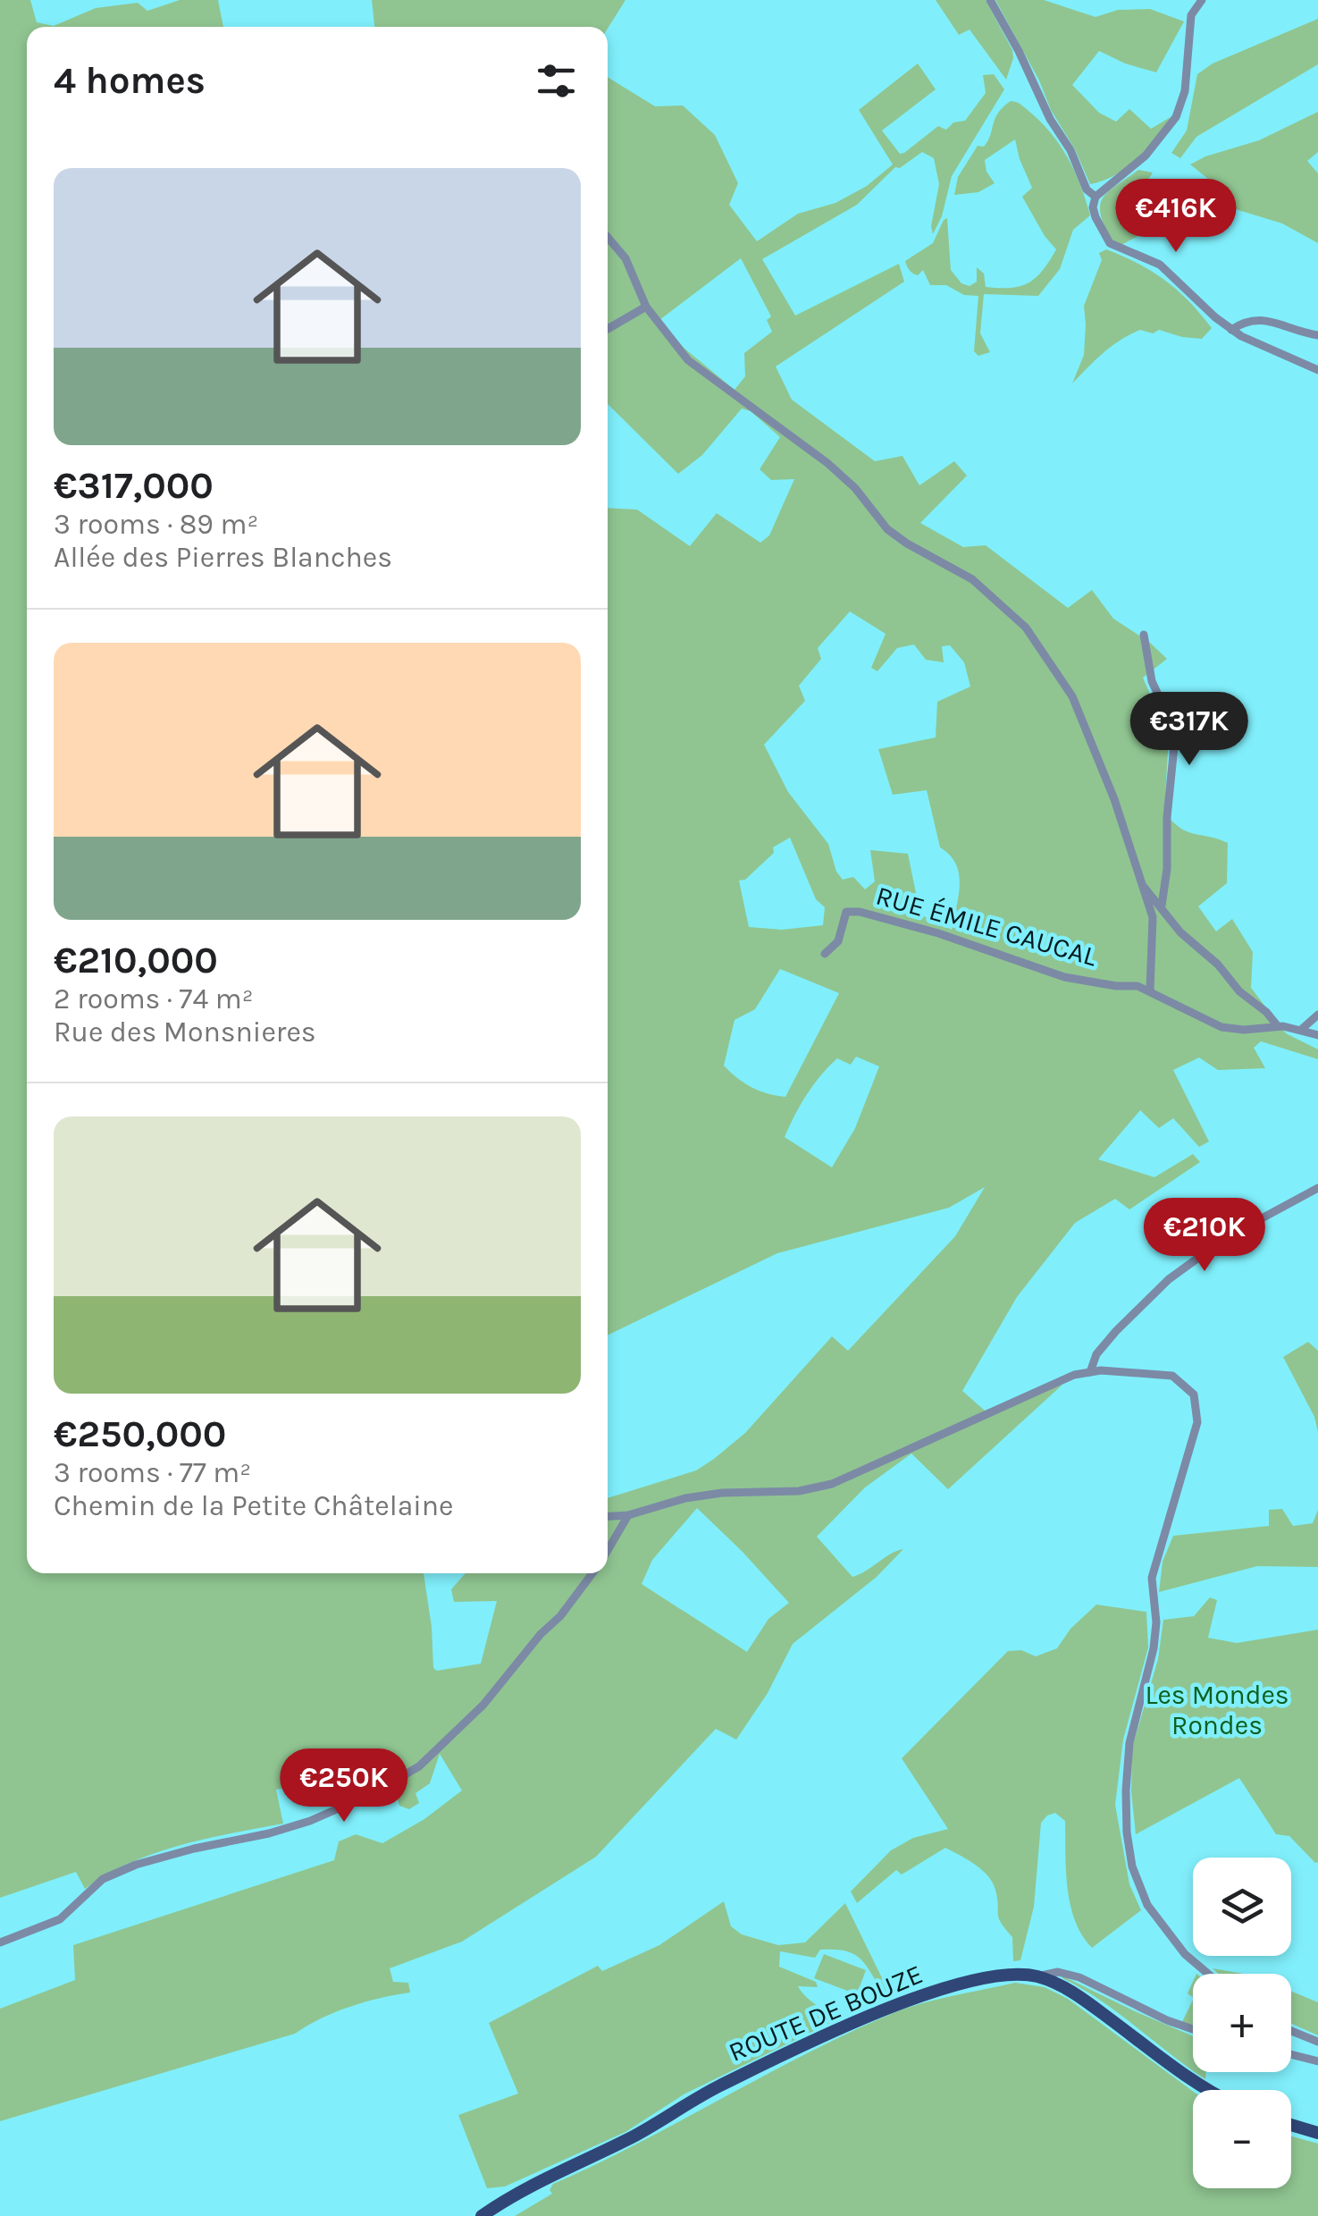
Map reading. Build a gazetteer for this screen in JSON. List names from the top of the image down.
{
  "streets": {
    "main road": ["ROUTE DE BOUZE"],
    "street": ["RUE ÉMILE CAUCAL"]
  },
  "parks": ["Les Mondes Rondes"],
  "page": {
    "heading": "4 homes",
    "list": [
      {
        "name": "€317,000",
        "note": "3 rooms · 89 m² · Allée des Pierres Blanches"
      },
      {
        "name": "€210,000",
        "note": "2 rooms · 74 m² · Rue des Monsnieres"
      },
      {
        "name": "€250,000",
        "note": "3 rooms · 77 m² · Chemin de la Petite Châtelaine"
      }
    ],
    "price": [
      "€416K",
      "€317K",
      "€210K",
      "€250K"
    ],
    "map_buttons": ["+", "−"]
  }
}
